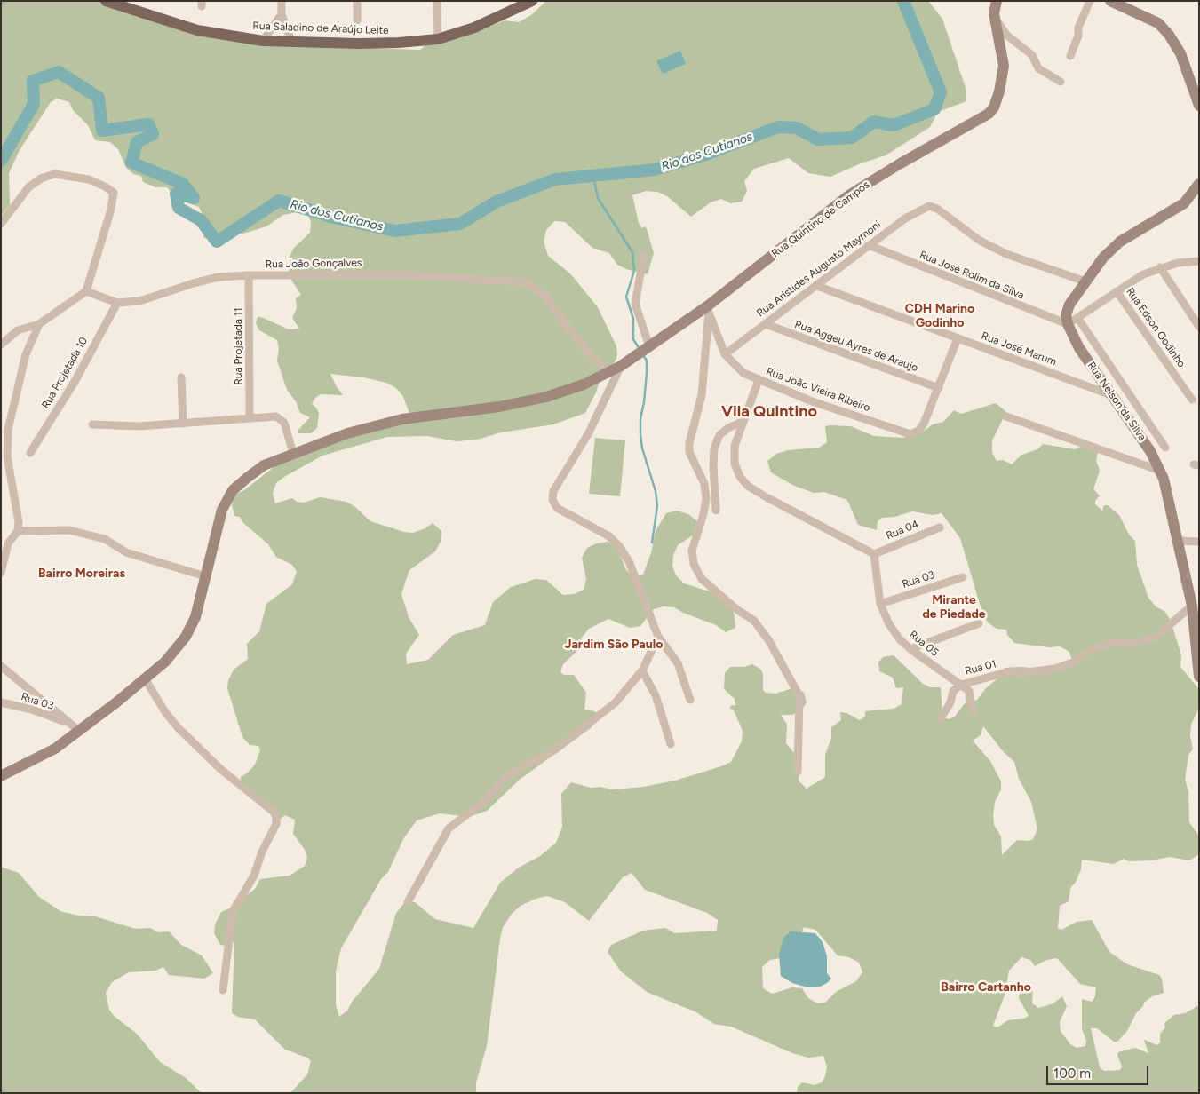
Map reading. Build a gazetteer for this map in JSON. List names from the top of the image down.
{
  "streets": {
    "main road": ["Rua Saladino de Araújo Leite", "Rua Quintino de Campos", "Rua Nelson da Silva"],
    "street": [
      "Rua João Gonçalves",
      "Rua Aristides Augusto Maymoni",
      "Rua José Rolim da Silva",
      "Rua Edson Godinho",
      "Rua Projetada 11",
      "Rua Aggeu Ayres de Araujo",
      "Rua José Marum",
      "Rua Projetada 10",
      "Rua João Vieira Ribeiro",
      "Rua 04",
      "Rua 03",
      "Rua 05",
      "Rua 01"
    ]
  },
  "crossings": [
    ["Rua Quintino de Campos", "Rua João Gonçalves"],
    ["Rua João Gonçalves", "Rua Projetada 11"],
    ["Rua João Gonçalves", "Rua Projetada 10"],
    ["Rua Aristides Augusto Maymoni", "Rua José Rolim da Silva"],
    ["Rua Aristides Augusto Maymoni", "Rua Aggeu Ayres de Araujo"],
    ["Rua Aristides Augusto Maymoni", "Rua José Marum"],
    ["Rua Aristides Augusto Maymoni", "Rua João Vieira Ribeiro"],
    ["Rua José Rolim da Silva", "Rua Nelson da Silva"],
    ["Rua Aggeu Ayres de Araujo", "Rua João Vieira Ribeiro"],
    ["Rua José Marum", "Rua Nelson da Silva"],
    ["Rua Nelson da Silva", "Rua 01"],
    ["Rua 04", "Rua 05"],
    ["Rua 03", "Rua 05"],
    ["Rua 05", "Rua 01"]
  ],
  "districts": [
    "CDH Marino Godinho",
    "Vila Quintino",
    "Bairro Moreiras",
    "Mirante de Piedade",
    "Jardim São Paulo",
    "Bairro Cartanho"
  ],
  "water": ["Rio dos Cutianos"],
  "scale_bar": "100 m"
}
